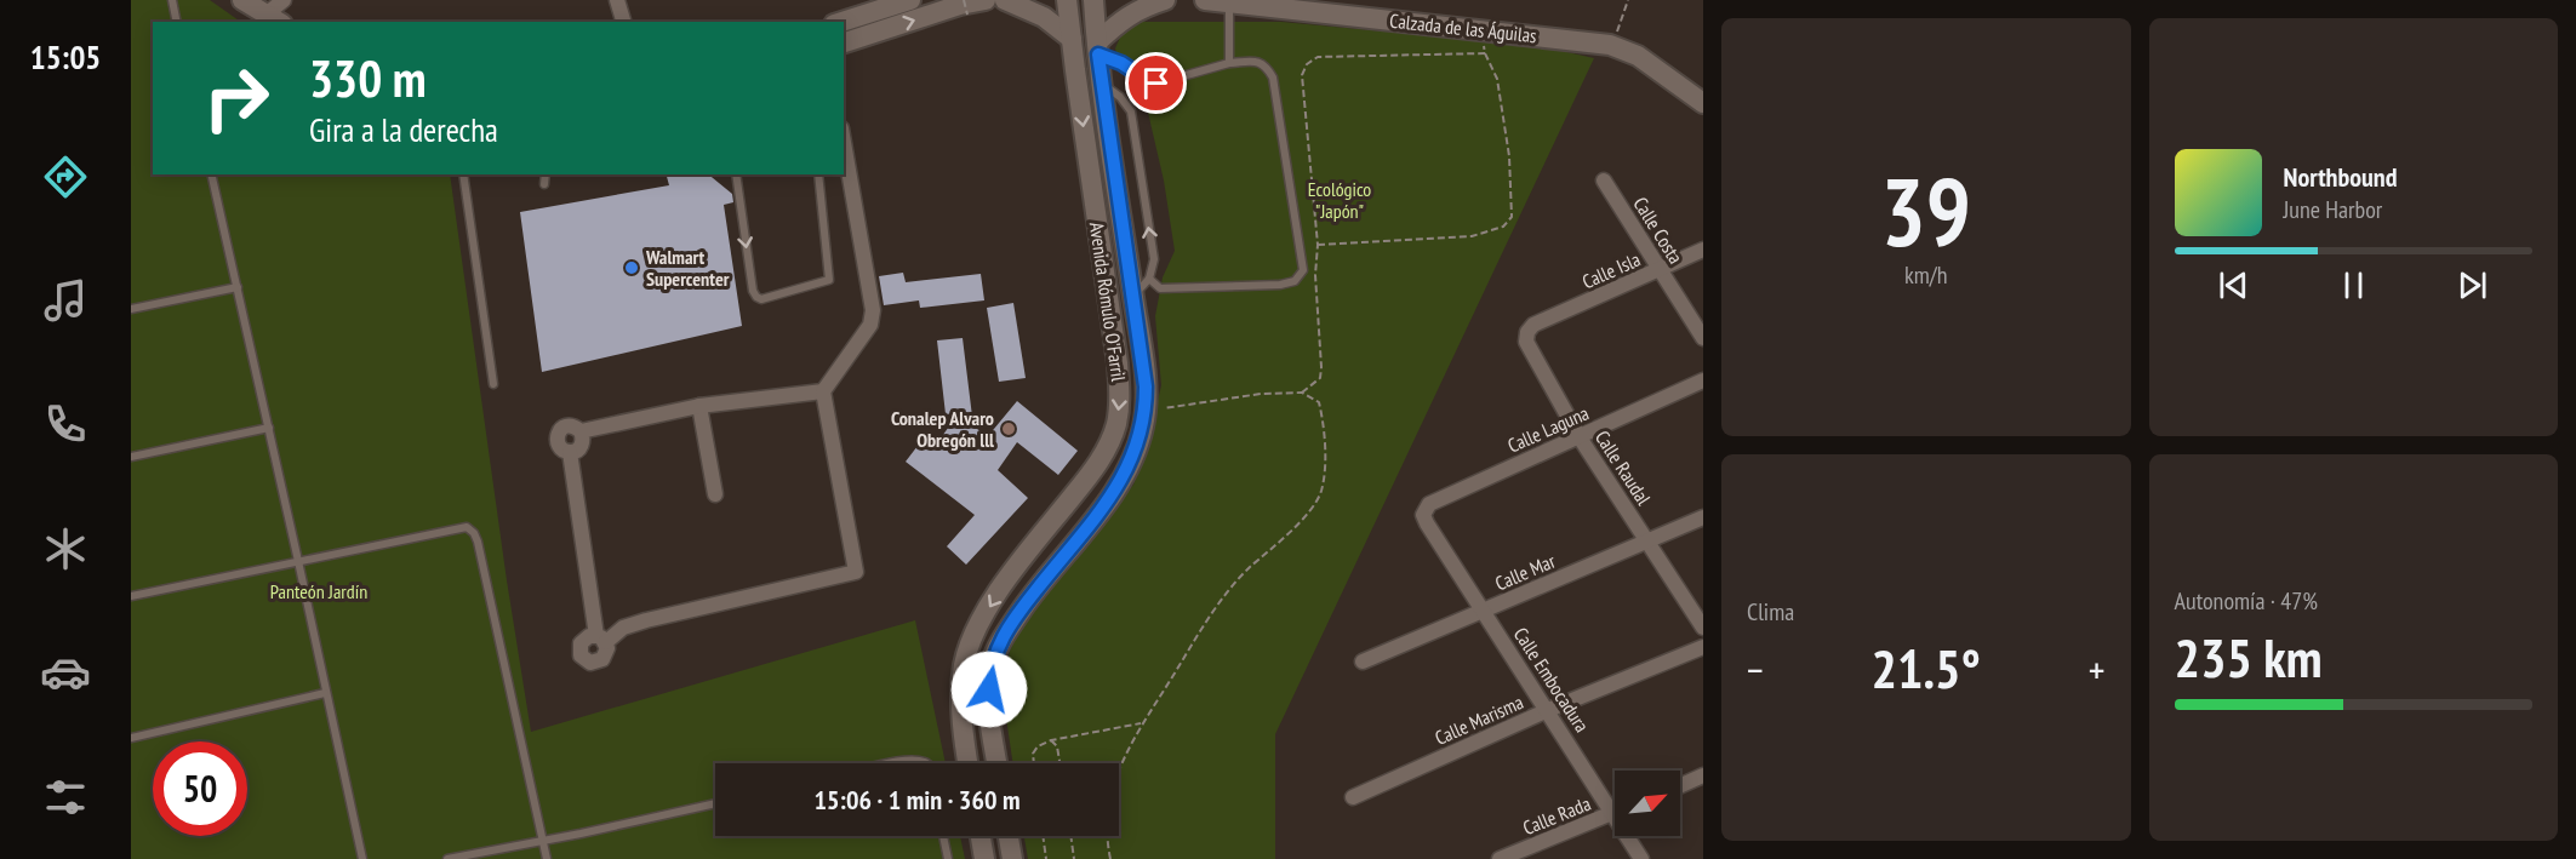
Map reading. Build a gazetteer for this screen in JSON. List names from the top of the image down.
{
  "streets": {
    "main road": ["Calzada de las Águilas", "Avenida Rómulo O'Farril"],
    "street": [
      "Calle Costa",
      "Calle Isla",
      "Calle Laguna",
      "Calle Raudal",
      "Calle Mar",
      "Calle Embocadura",
      "Calle Marisma",
      "Calle Rada"
    ]
  },
  "crossings": [
    ["Calle Costa", "Calle Isla"],
    ["Calle Isla", "Calle Raudal"],
    ["Calle Laguna", "Calle Raudal"],
    ["Calle Laguna", "Calle Embocadura"],
    ["Calle Raudal", "Calle Mar"],
    ["Calle Mar", "Calle Embocadura"],
    ["Calle Embocadura", "Calle Marisma"],
    ["Calle Embocadura", "Calle Rada"]
  ],
  "parks": ["Ecológico \"Japón\"", "Panteón Jardín"],
  "places": ["Walmart Supercenter", "Conalep Alvaro Obregón lll"],
  "north": "top right",
  "page": {
    "tabs": "15:05",
    "tile": [
      ["39", "km/h"],
      "Clima",
      ["Autonomía · 47%", "235 km"]
    ],
    "turn": ["330 m", "Gira a la derecha"],
    "song": ["Northbound", "June Harbor"],
    "heat": ["−", "21.5°", "+"],
    "limit": "50",
    "trip": "15:06 · 1 min · 360 m"
  }
}
